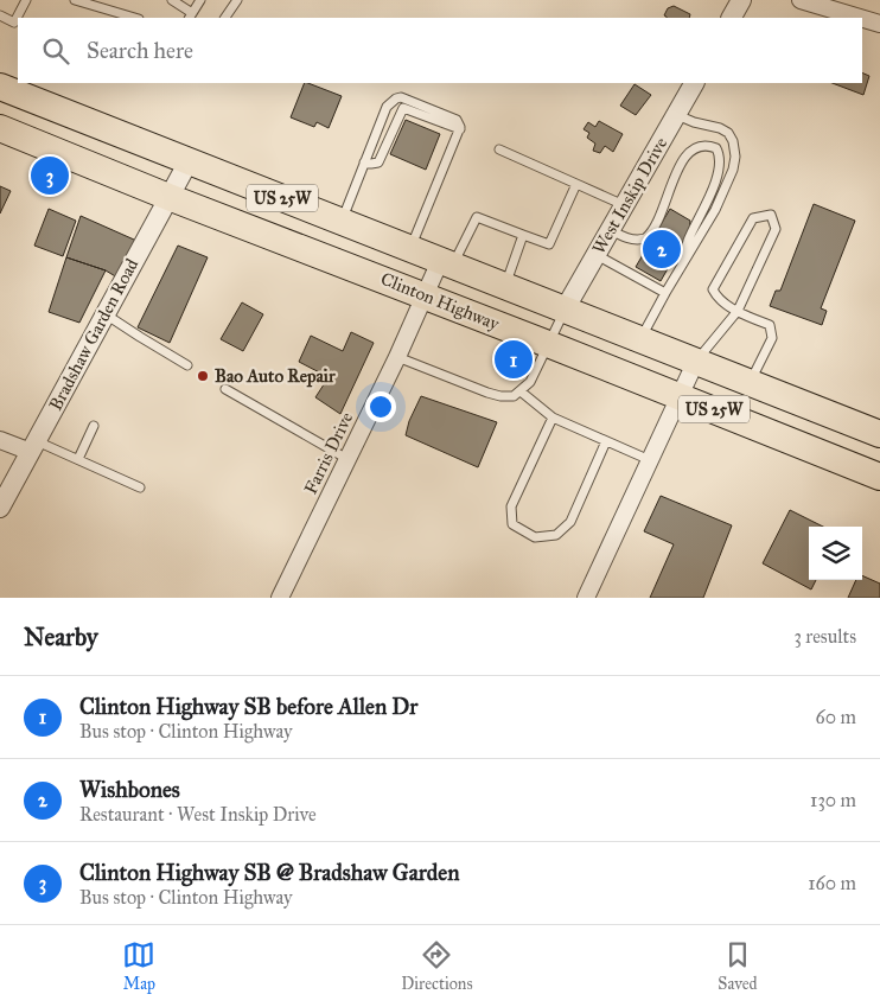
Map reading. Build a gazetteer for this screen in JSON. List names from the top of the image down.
{
  "streets": {
    "highway": ["US 25W", "Clinton Highway"],
    "street": ["West Inskip Drive", "Bradshaw Garden Road", "Farris Drive"]
  },
  "crossings": [
    ["West Inskip Drive", "US 25W"],
    ["US 25W", "Bradshaw Garden Road"],
    ["US 25W", "Farris Drive"],
    ["Clinton Highway", "Bradshaw Garden Road"],
    ["Clinton Highway", "Farris Drive"]
  ],
  "places": ["Bao Auto Repair"],
  "page": {
    "search": "Search here",
    "pins": ["3", "2", "1"],
    "heading": ["Nearby", "3 results"],
    "list": [
      {
        "mark": "1",
        "name": "Clinton Highway SB before Allen Dr",
        "note": "Bus stop · Clinton Highway",
        "value": "60 m"
      },
      {
        "mark": "2",
        "name": "Wishbones",
        "note": "Restaurant · West Inskip Drive",
        "value": "130 m"
      },
      {
        "mark": "3",
        "name": "Clinton Highway SB @ Bradshaw Garden",
        "note": "Bus stop · Clinton Highway",
        "value": "160 m"
      }
    ],
    "nav": ["Map", "Directions", "Saved"]
  }
}
